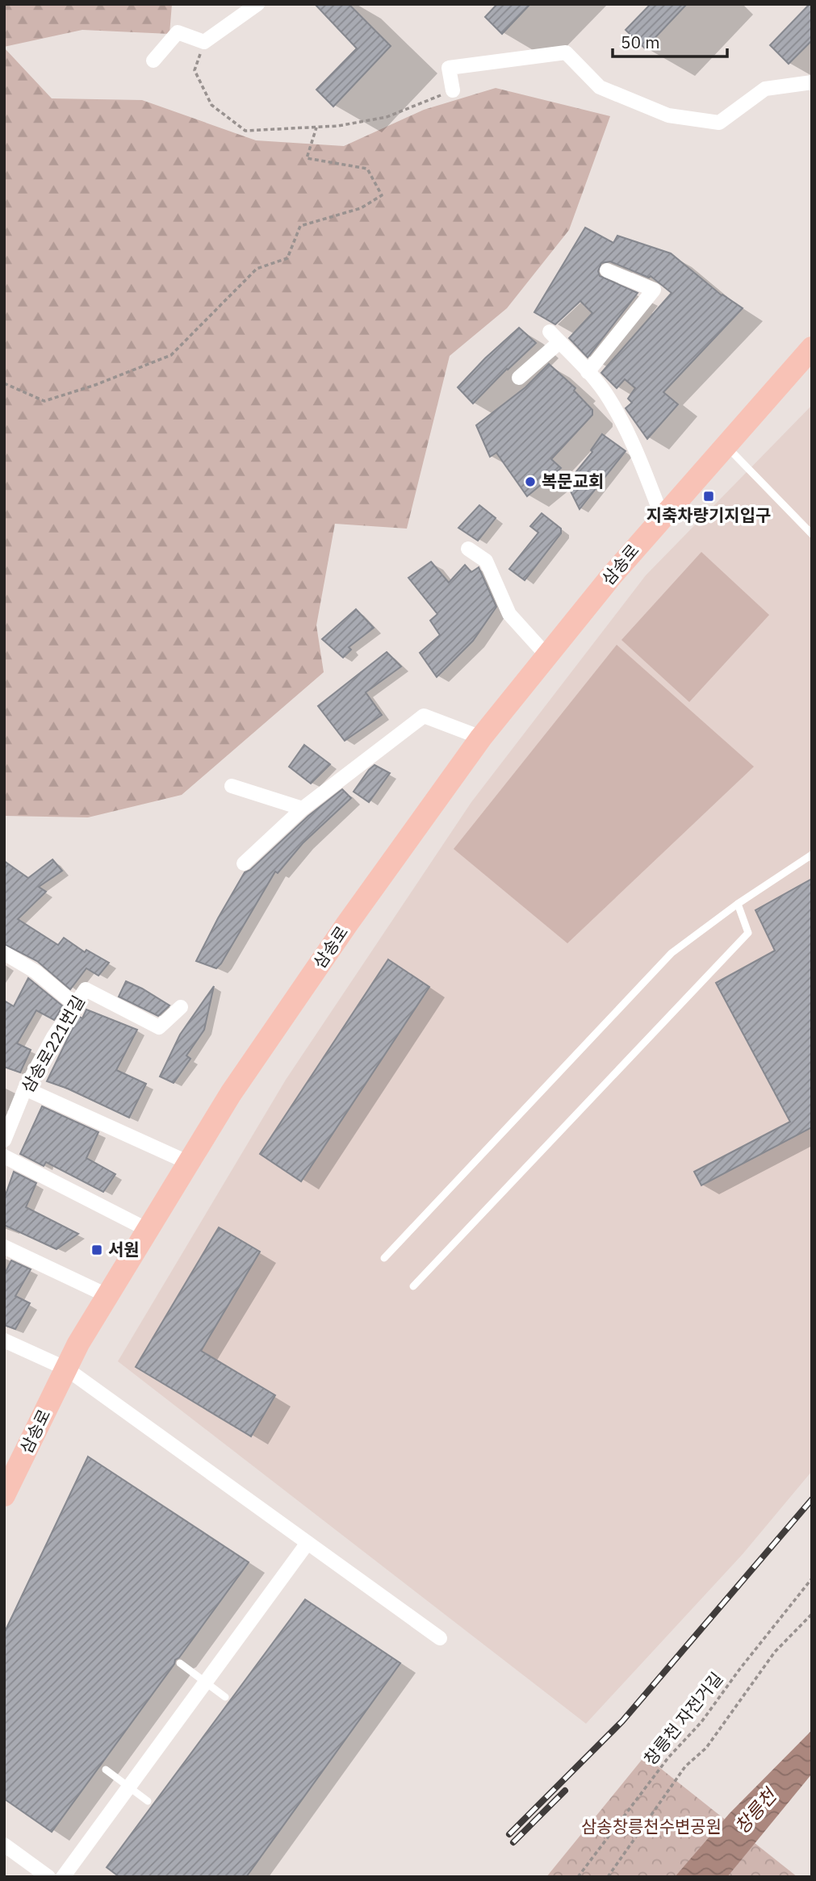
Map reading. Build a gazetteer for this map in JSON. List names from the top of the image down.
{
  "streets": {
    "main road": ["삼송로"],
    "street": ["삼송로221번길"],
    "path": ["창릉천 자전거길"]
  },
  "water": ["창릉천"],
  "parks": ["삼송창릉천수변공원"],
  "places": {
    "other": ["복문교회"],
    "transit": ["지축차량기지입구", "서원"]
  },
  "scale_bar": "50 m"
}
